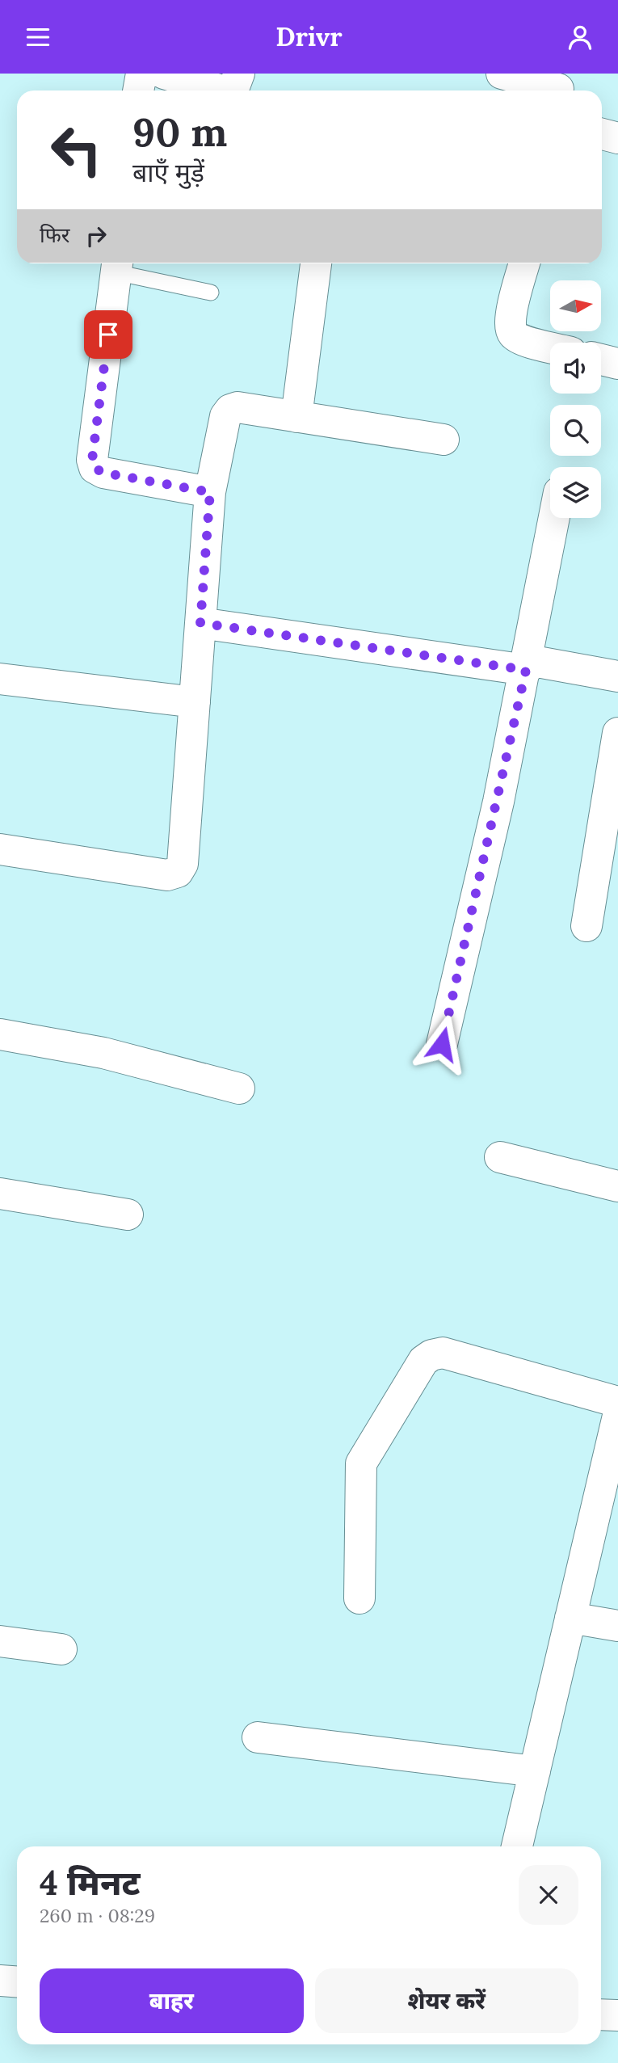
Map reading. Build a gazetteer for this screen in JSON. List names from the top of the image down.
{
  "north": "right",
  "page": {
    "header": "Drivr",
    "turn": ["90 m", "बाएँ मुड़ें"],
    "then": "फिर",
    "heading": ["4 मिनट", "260 m · 08:29"],
    "buttons": ["बाहर", "शेयर करें"]
  }
}
